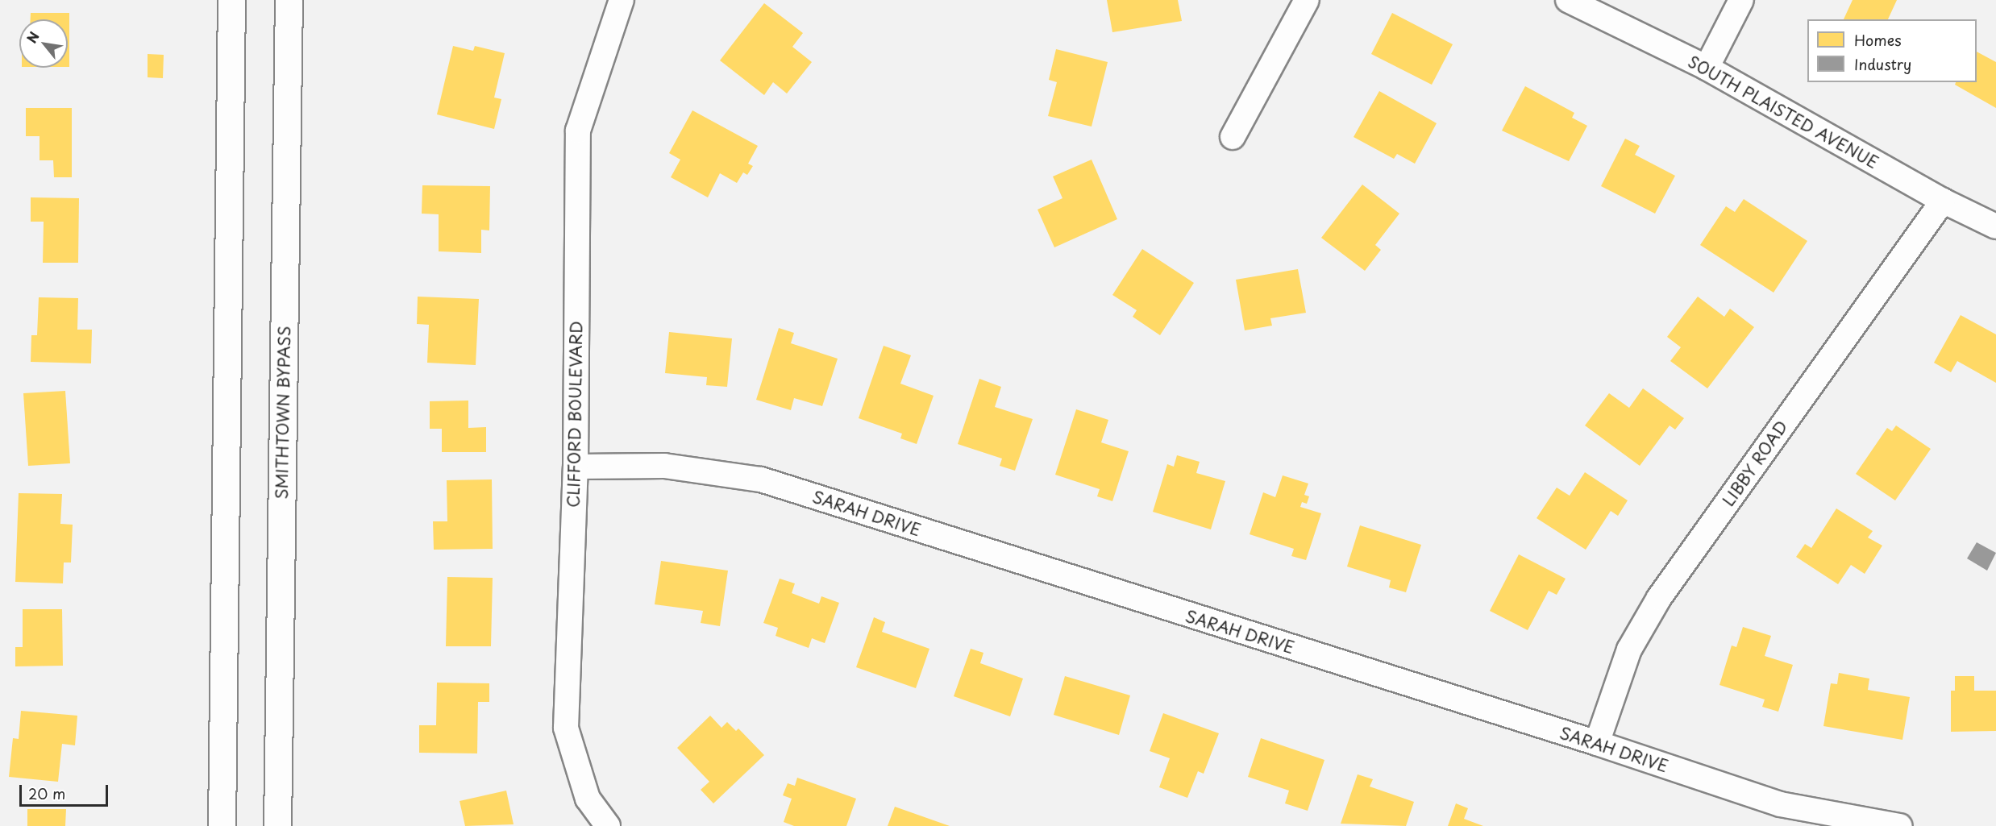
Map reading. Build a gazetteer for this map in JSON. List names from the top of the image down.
{
  "streets": {
    "highway": ["SMITHTOWN BYPASS"],
    "street": [
      "SOUTH PLAISTED AVENUE",
      "CLIFFORD BOULEVARD",
      "LIBBY ROAD",
      "SARAH DRIVE"
    ]
  },
  "crossings": [
    ["SOUTH PLAISTED AVENUE", "LIBBY ROAD"],
    ["CLIFFORD BOULEVARD", "SARAH DRIVE"],
    ["LIBBY ROAD", "SARAH DRIVE"]
  ],
  "legend": ["Homes", "Industry"],
  "scale_bar": "20 m",
  "north": "top left"
}
